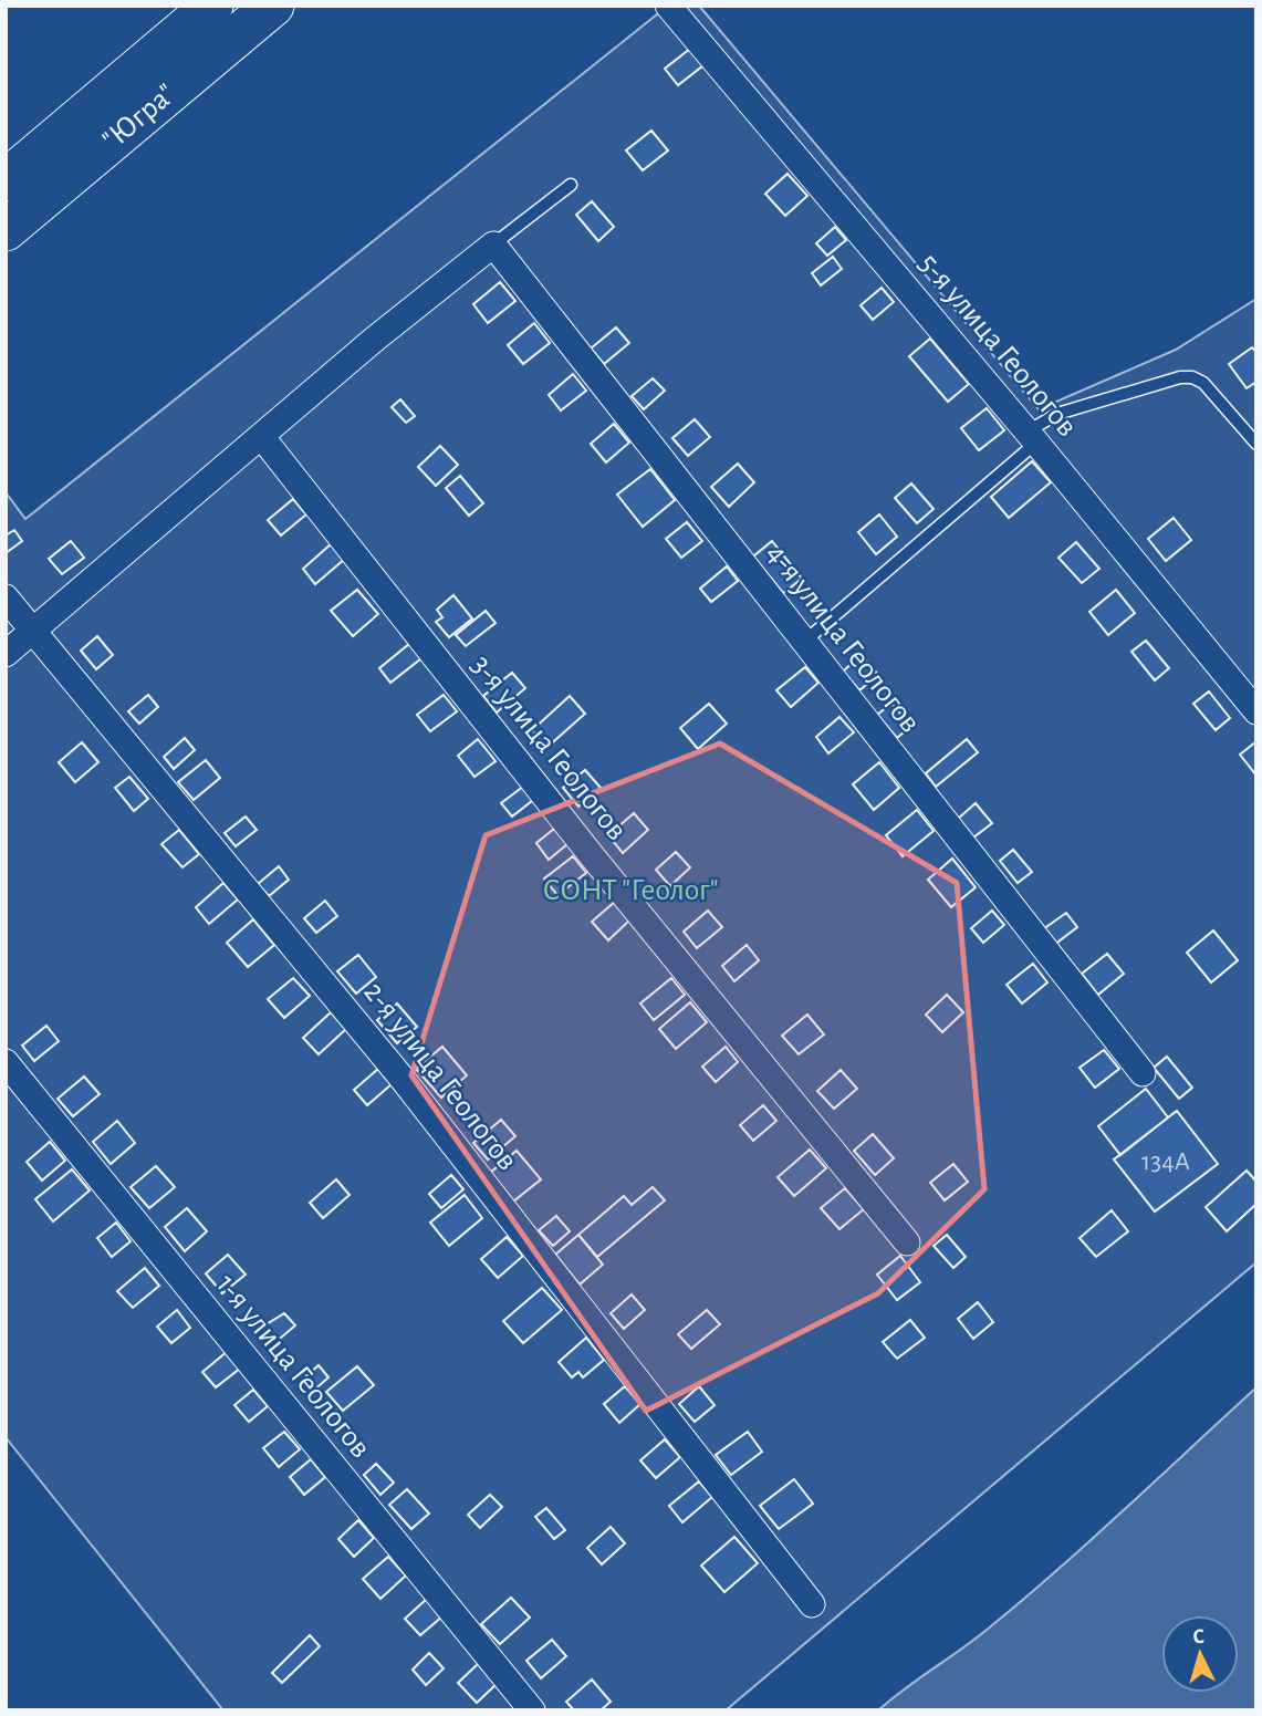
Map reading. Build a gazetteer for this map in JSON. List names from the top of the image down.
{
  "streets": {
    "highway": ["\"Югра\""],
    "street": [
      "5-я улица Геологов",
      "4-я улица Геологов",
      "3-я улица Геологов",
      "2-я улица Геологов",
      "1-я улица Геологов"
    ]
  },
  "parks": ["СОНТ \"Геолог\""],
  "house_numbers": ["134А"],
  "north": "top"
}
